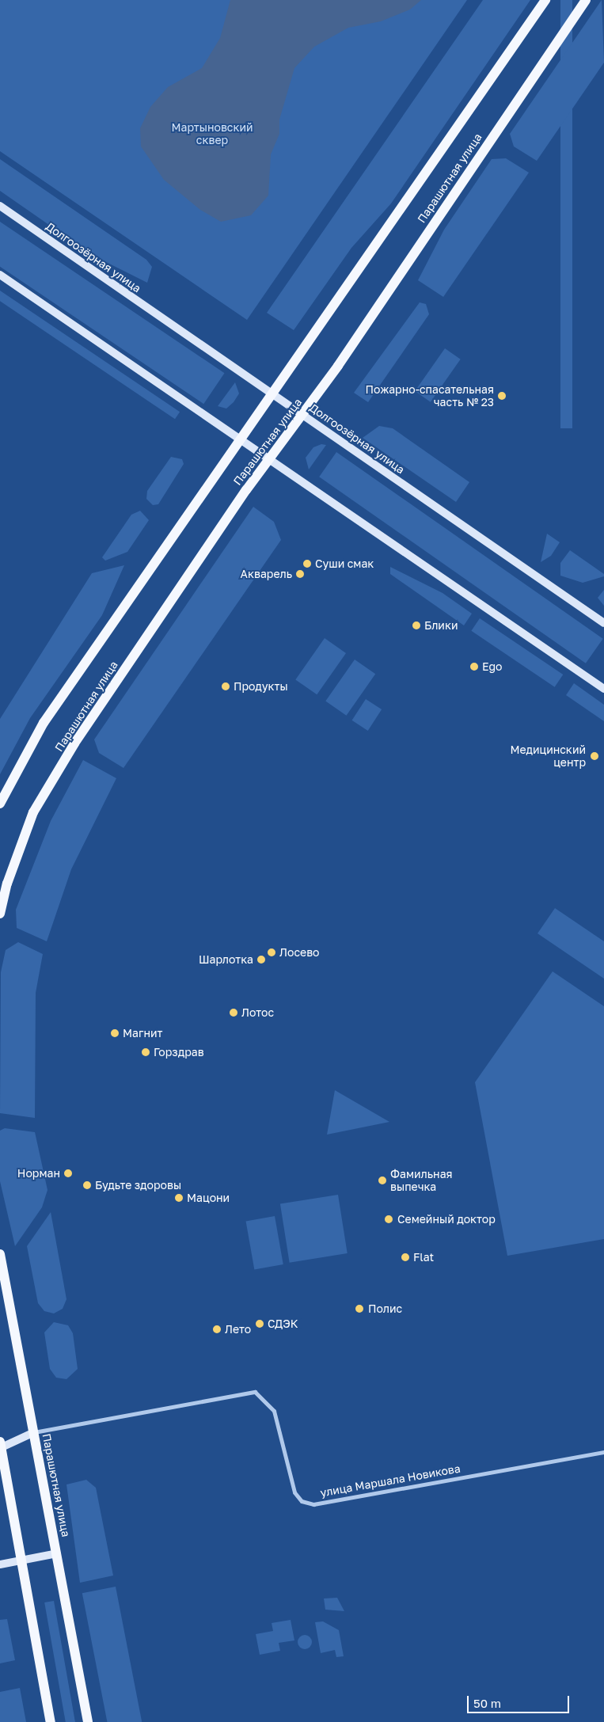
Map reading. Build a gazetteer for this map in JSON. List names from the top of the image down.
{
  "streets": {
    "main road": ["Парашютная улица", "Долгоозёрная улица", "улица Маршала Новикова"]
  },
  "crossings": [
    ["Парашютная улица", "Долгоозёрная улица"],
    ["Парашютная улица", "улица Маршала Новикова"]
  ],
  "parks": ["Мартыновский сквер"],
  "places": [
    "Пожарно-спасательная часть № 23",
    "Суши смак",
    "Акварель",
    "Блики",
    "Ego",
    "Продукты",
    "Медицинский центр",
    "Лосево",
    "Шарлотка",
    "Лотос",
    "Магнит",
    "Горздрав",
    "Норман",
    "Фамильная выпечка",
    "Будьте здоровы",
    "Мацони",
    "Семейный доктор",
    "Flat",
    "Полис",
    "СДЭК",
    "Лето"
  ],
  "scale_bar": "50 m"
}
